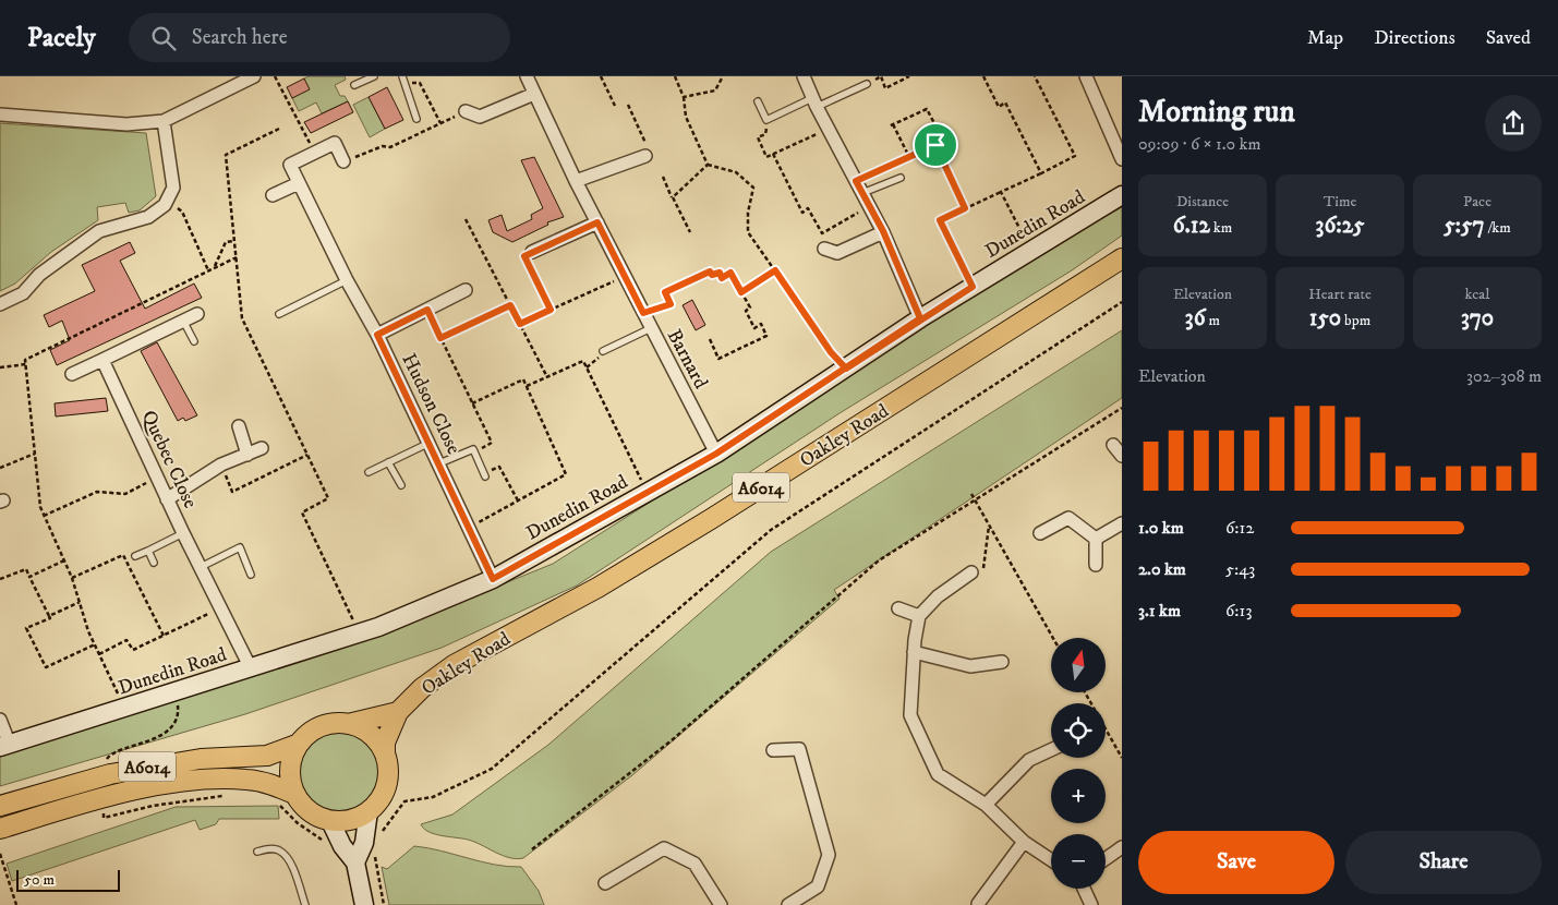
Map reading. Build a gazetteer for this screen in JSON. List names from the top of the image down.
{
  "streets": {
    "main road": ["Oakley Road", "A6014"],
    "street": [
      "Dunedin Road",
      "Barnard",
      "Hudson Close",
      "Quebec Close"
    ]
  },
  "crossings": [
    ["Dunedin Road", "Barnard"],
    ["Dunedin Road", "Hudson Close"],
    ["Dunedin Road", "Quebec Close"],
    ["Oakley Road", "A6014"]
  ],
  "scale_bar": "50 m",
  "north": "top",
  "page": {
    "header": "Pacely",
    "search": "Search here",
    "nav": ["Map", "Directions", "Saved"],
    "heading": ["Morning run", "09:09 · 6 × 1.0 km"],
    "stats": [
      ["Distance", "6.12 km"],
      ["Time", "36:25"],
      ["Pace", "5:57 /km"],
      ["Elevation", "36 m"],
      ["Heart rate", "150 bpm"],
      ["kcal", "370"]
    ],
    "chart": ["Elevation", "302–308 m"],
    "list": [
      {
        "name": "1.0 km",
        "note": "6:12"
      },
      {
        "name": "2.0 km",
        "note": "5:43"
      },
      {
        "name": "3.1 km",
        "note": "6:13"
      }
    ],
    "map_buttons": ["+", "−"],
    "buttons": ["Save", "Share"],
    "scale": "50 m"
  }
}
